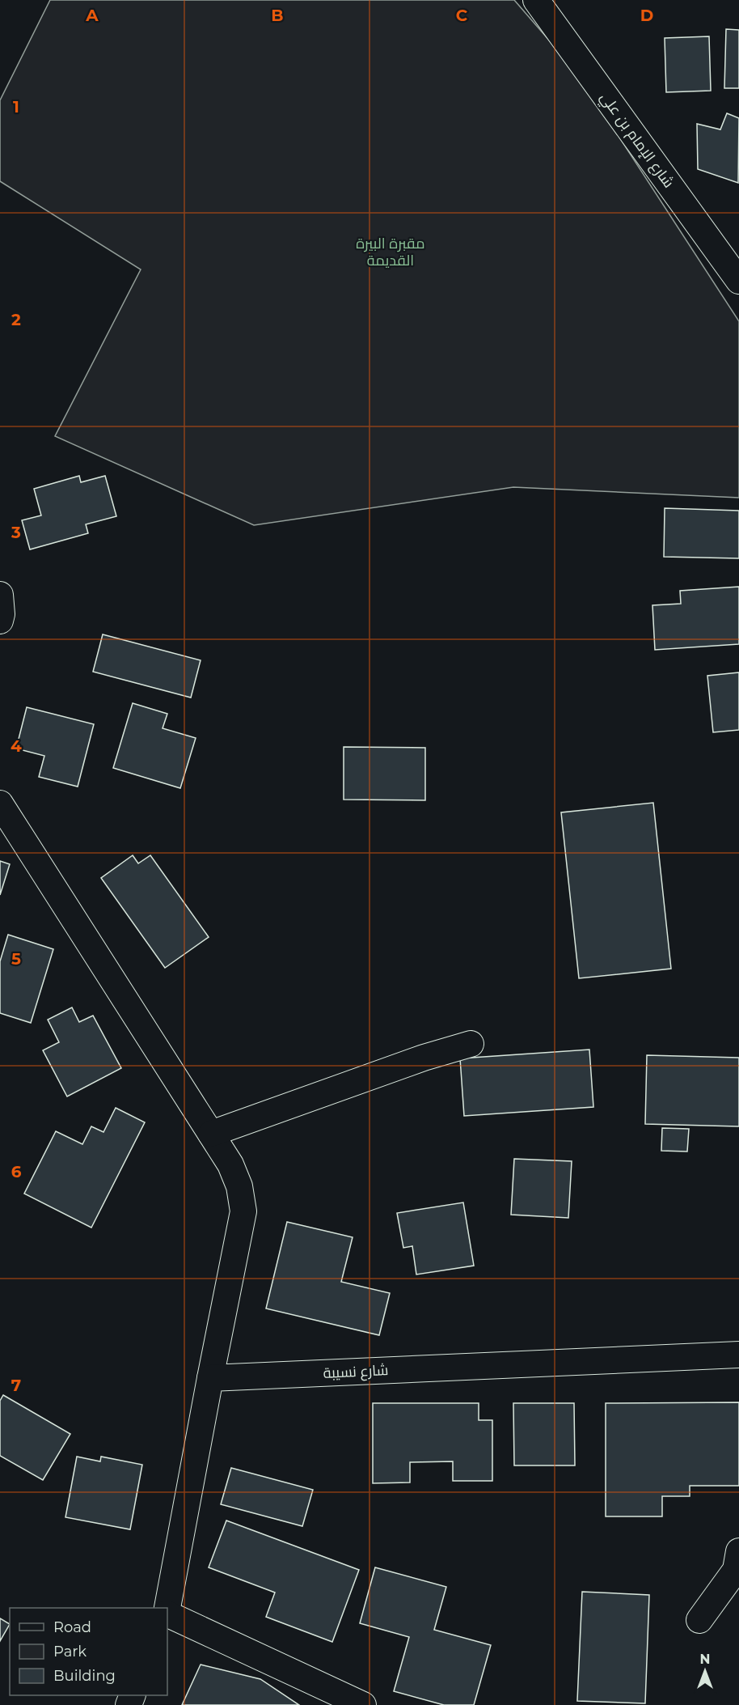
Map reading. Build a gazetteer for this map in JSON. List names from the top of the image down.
{
  "streets": {
    "street": ["شارع الإمام بن علي", "شارع نسيبة"]
  },
  "parks": ["مقبرة البيرة القديمة"],
  "legend": ["Road", "Park", "Building"],
  "north": "top",
  "grid": {
    "columns": [
      "A",
      "B",
      "C",
      "D"
    ],
    "rows": [
      "1",
      "2",
      "3",
      "4",
      "5",
      "6",
      "7"
    ]
  }
}
